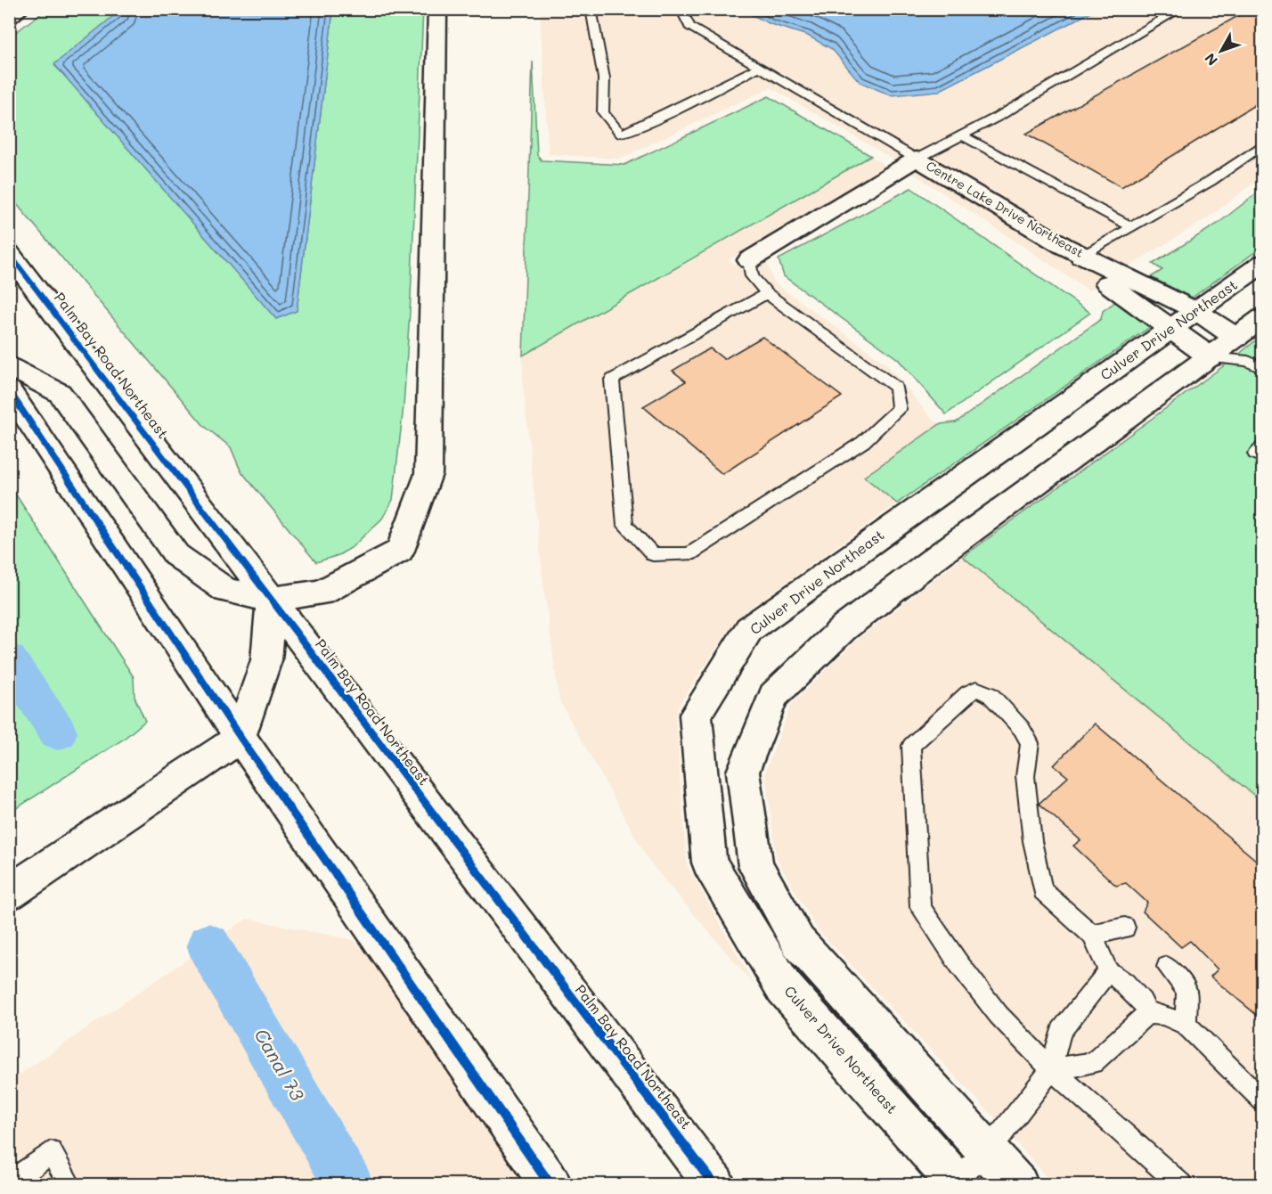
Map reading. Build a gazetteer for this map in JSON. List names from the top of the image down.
{
  "streets": {
    "main road": ["Centre Lake Drive Northeast", "Culver Drive Northeast", "Palm Bay Road Northeast"]
  },
  "crossings": [
    ["Centre Lake Drive Northeast", "Culver Drive Northeast"]
  ],
  "water": ["Canal 73"],
  "north": "bottom left"
}
